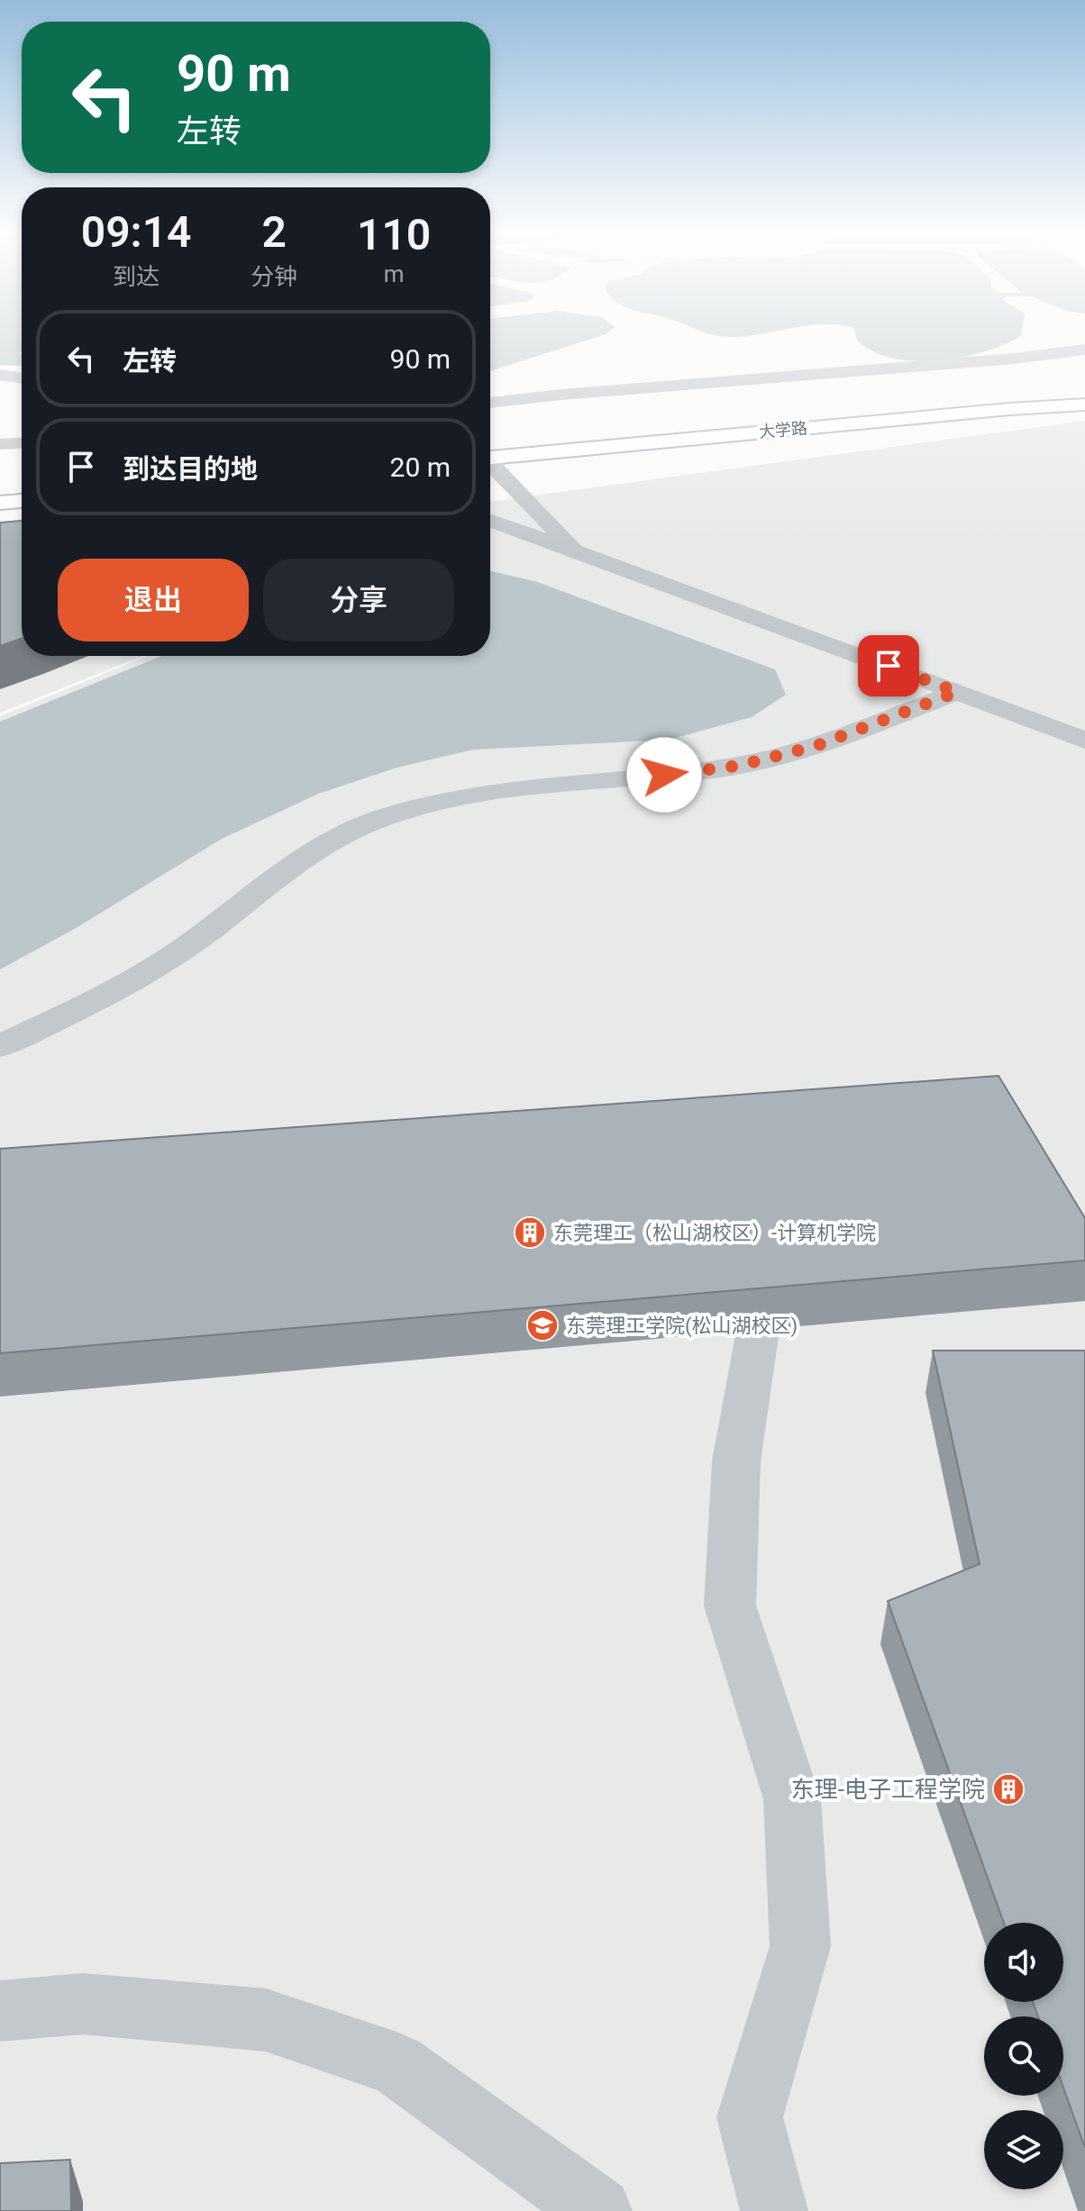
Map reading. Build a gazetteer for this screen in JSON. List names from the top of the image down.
{
  "streets": {
    "main road": ["大学路"]
  },
  "places": {
    "building": ["东莞理工（松山湖校区）-计算机学院", "东理-电子工程学院"],
    "school or university": ["东莞理工学院(松山湖校区)"]
  },
  "page": {
    "turn": ["90 m", "左转"],
    "eta": [
      "09:14",
      "到达",
      "2",
      "分钟",
      "110",
      "m"
    ],
    "list": [
      {
        "name": "左转",
        "value": "90 m"
      },
      {
        "name": "到达目的地",
        "value": "20 m"
      }
    ],
    "buttons": ["退出", "分享"]
  }
}
